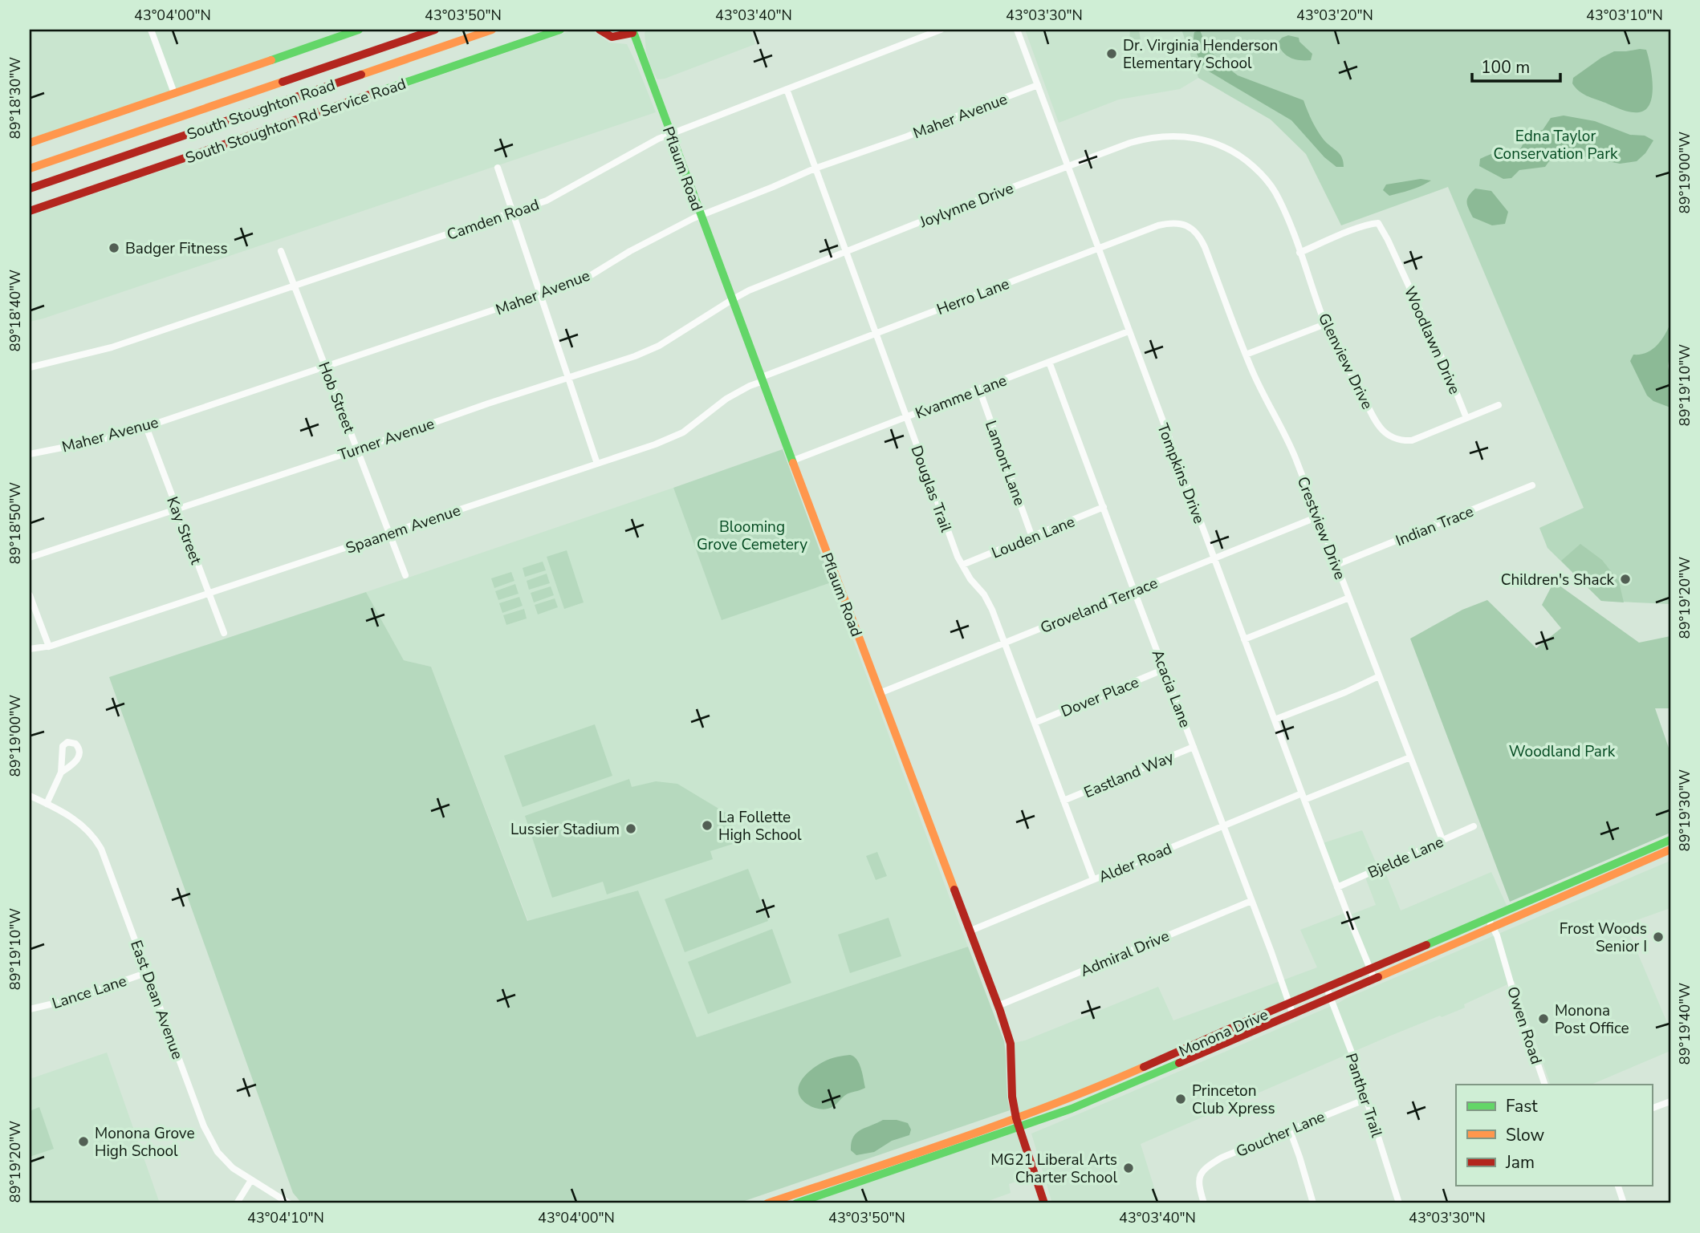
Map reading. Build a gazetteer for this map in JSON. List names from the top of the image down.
{
  "streets": {
    "street": [
      "South Stoughton Road",
      "Maher Avenue",
      "South Stoughton Rd Service Road",
      "Pflaum Road",
      "Joylynne Drive",
      "Camden Road",
      "Herro Lane",
      "Woodlawn Drive",
      "Glenview Drive",
      "Kvamme Lane",
      "Hob Street",
      "Turner Avenue",
      "Lamont Lane",
      "Tompkins Drive",
      "Douglas Trail",
      "Indian Trace",
      "Crestview Drive",
      "Spaanem Avenue",
      "Kay Street",
      "Louden Lane",
      "Groveland Terrace",
      "Acacia Lane",
      "Dover Place",
      "Eastland Way",
      "Bjelde Lane",
      "Alder Road",
      "Admiral Drive",
      "Lance Lane",
      "East Dean Avenue",
      "Owen Road",
      "Monona Drive",
      "Panther Trail",
      "Goucher Lane"
    ]
  },
  "crossings": [
    ["Maher Avenue", "Pflaum Road"],
    ["Maher Avenue", "Hob Street"],
    ["Maher Avenue", "Tompkins Drive"],
    ["Maher Avenue", "Douglas Trail"],
    ["Maher Avenue", "Kay Street"],
    ["Pflaum Road", "Joylynne Drive"],
    ["Pflaum Road", "Camden Road"],
    ["Pflaum Road", "Herro Lane"],
    ["Pflaum Road", "Kvamme Lane"],
    ["Pflaum Road", "Turner Avenue"],
    ["Pflaum Road", "Spaanem Avenue"],
    ["Pflaum Road", "Groveland Terrace"],
    ["Pflaum Road", "Alder Road"],
    ["Pflaum Road", "Admiral Drive"],
    ["Pflaum Road", "Monona Drive"],
    ["Joylynne Drive", "Glenview Drive"],
    ["Joylynne Drive", "Turner Avenue"],
    ["Joylynne Drive", "Tompkins Drive"],
    ["Joylynne Drive", "Douglas Trail"],
    ["Camden Road", "Hob Street"],
    ["Camden Road", "Douglas Trail"],
    ["Herro Lane", "Tompkins Drive"],
    ["Herro Lane", "Douglas Trail"],
    ["Herro Lane", "Crestview Drive"],
    ["Herro Lane", "Spaanem Avenue"],
    ["Woodlawn Drive", "Glenview Drive"],
    ["Kvamme Lane", "Lamont Lane"],
    ["Kvamme Lane", "Tompkins Drive"],
    ["Kvamme Lane", "Douglas Trail"],
    ["Kvamme Lane", "Acacia Lane"],
    ["Hob Street", "Turner Avenue"],
    ["Hob Street", "Spaanem Avenue"],
    ["Turner Avenue", "Kay Street"],
    ["Lamont Lane", "Louden Lane"],
    ["Tompkins Drive", "Groveland Terrace"],
    ["Tompkins Drive", "Bjelde Lane"],
    ["Tompkins Drive", "Alder Road"],
    ["Tompkins Drive", "Monona Drive"],
    ["Douglas Trail", "Louden Lane"],
    ["Douglas Trail", "Groveland Terrace"],
    ["Douglas Trail", "Dover Place"],
    ["Douglas Trail", "Eastland Way"],
    ["Douglas Trail", "Alder Road"],
    ["Indian Trace", "Crestview Drive"],
    ["Crestview Drive", "Groveland Terrace"],
    ["Crestview Drive", "Bjelde Lane"],
    ["Crestview Drive", "Alder Road"],
    ["Spaanem Avenue", "Kay Street"],
    ["Louden Lane", "Acacia Lane"],
    ["Groveland Terrace", "Acacia Lane"],
    ["Acacia Lane", "Dover Place"],
    ["Acacia Lane", "Eastland Way"],
    ["Acacia Lane", "Alder Road"],
    ["Acacia Lane", "Admiral Drive"],
    ["Acacia Lane", "Monona Drive"],
    ["Lance Lane", "East Dean Avenue"],
    ["Owen Road", "Monona Drive"],
    ["Monona Drive", "Panther Trail"],
    ["Panther Trail", "Goucher Lane"]
  ],
  "parks": ["Edna Taylor Conservation Park", "Blooming Grove Cemetery", "Woodland Park"],
  "places": [
    "Dr. Virginia Henderson Elementary School",
    "Badger Fitness",
    "Children's Shack",
    "La Follette High School",
    "Lussier Stadium",
    "Frost Woods Senior I",
    "Monona Post Office",
    "Princeton Club Xpress",
    "Monona Grove High School",
    "MG21 Liberal Arts Charter School"
  ],
  "legend": ["Fast", "Slow", "Jam"],
  "scale_bar": "100 m",
  "coordinates": [
    "43°04'00\"N",
    "43°03'50\"N",
    "43°03'40\"N",
    "43°03'30\"N",
    "43°03'20\"N",
    "43°03'10\"N",
    "89°18'30\"W",
    "89°19'00\"W",
    "89°18'40\"W",
    "89°19'10\"W",
    "89°18'50\"W",
    "89°19'20\"W",
    "89°19'30\"W",
    "89°19'40\"W",
    "43°04'10\"N"
  ]
}
